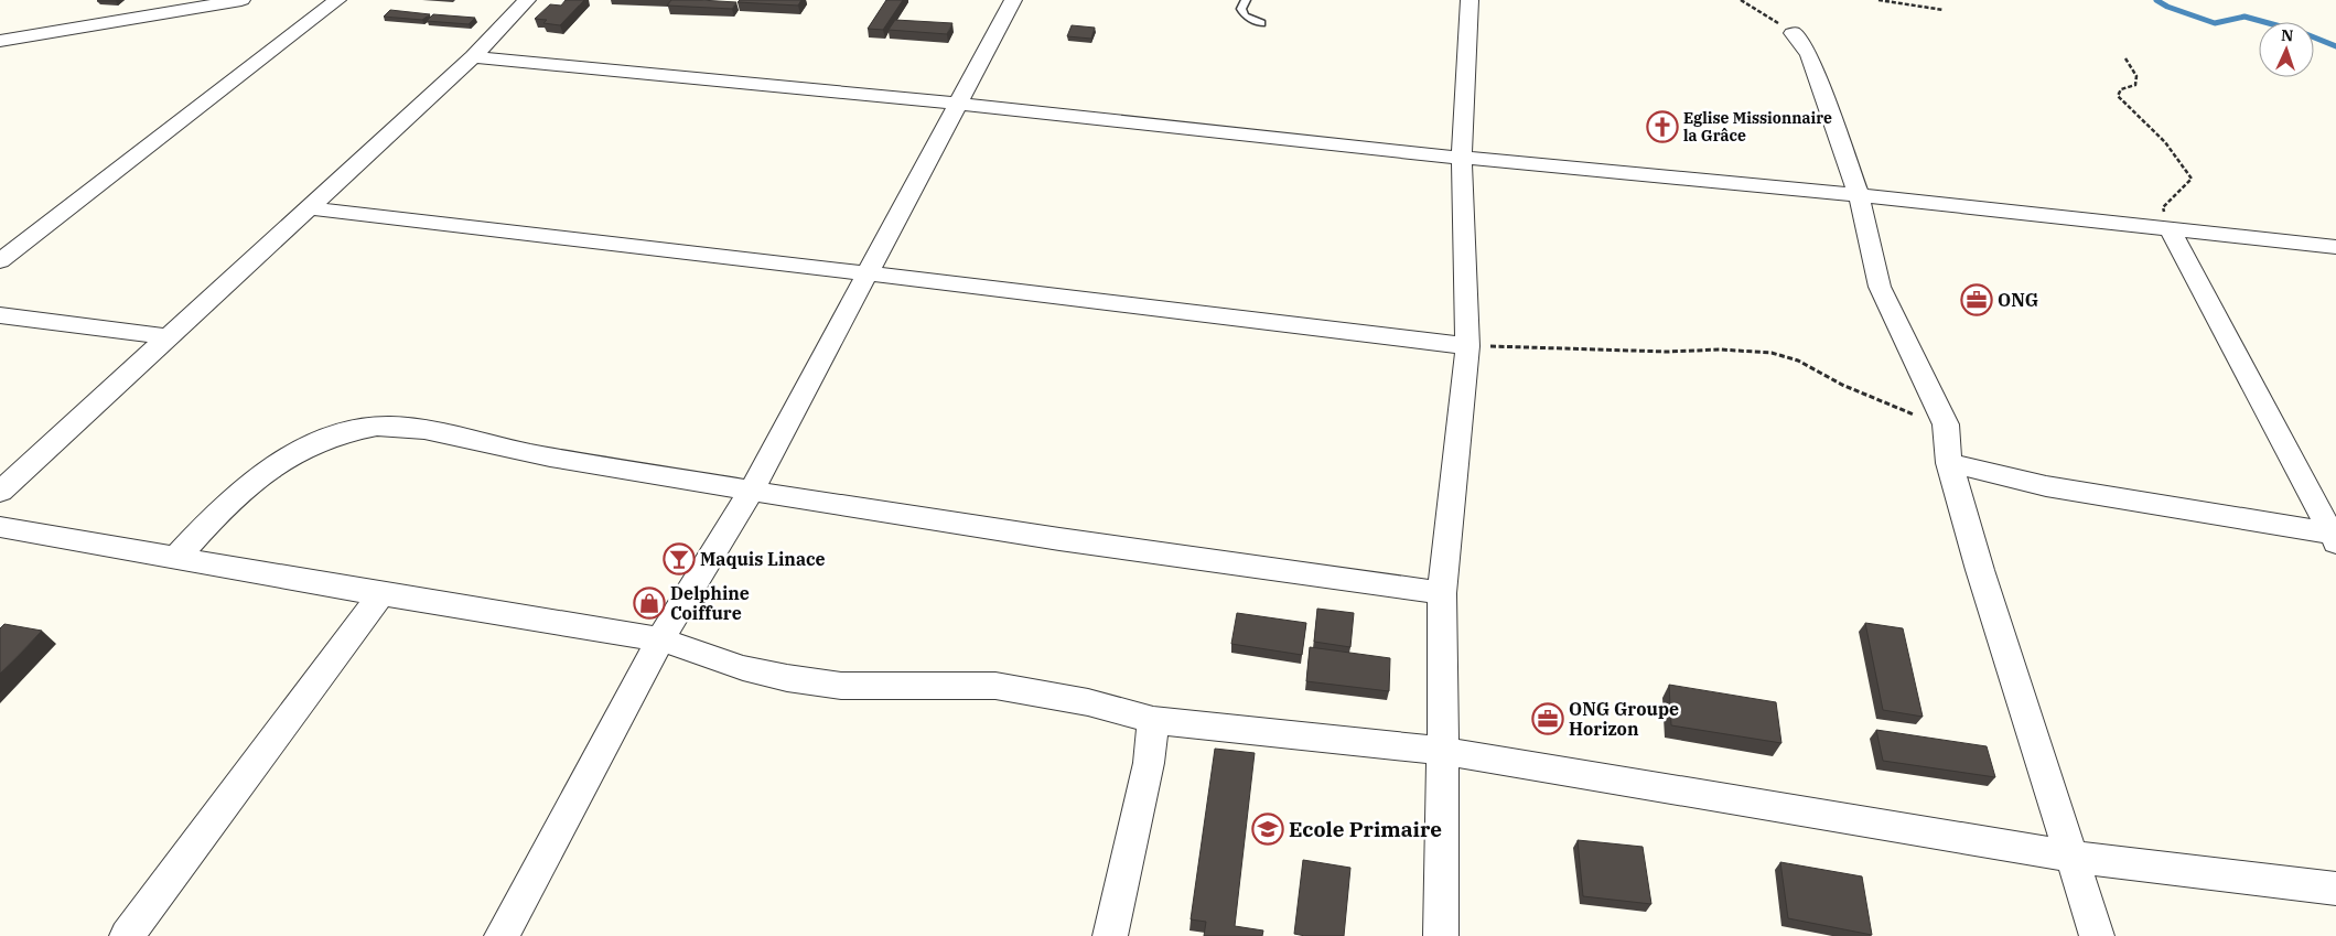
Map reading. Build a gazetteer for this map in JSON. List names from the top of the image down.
{
  "places": {
    "church": ["Eglise Missionnaire la Grâce"],
    "office": ["ONG", "ONG Groupe Horizon"],
    "bar": ["Maquis Linace"],
    "shop": ["Delphine Coiffure"],
    "school or university": ["Ecole Primaire"]
  },
  "north": "top"
}
